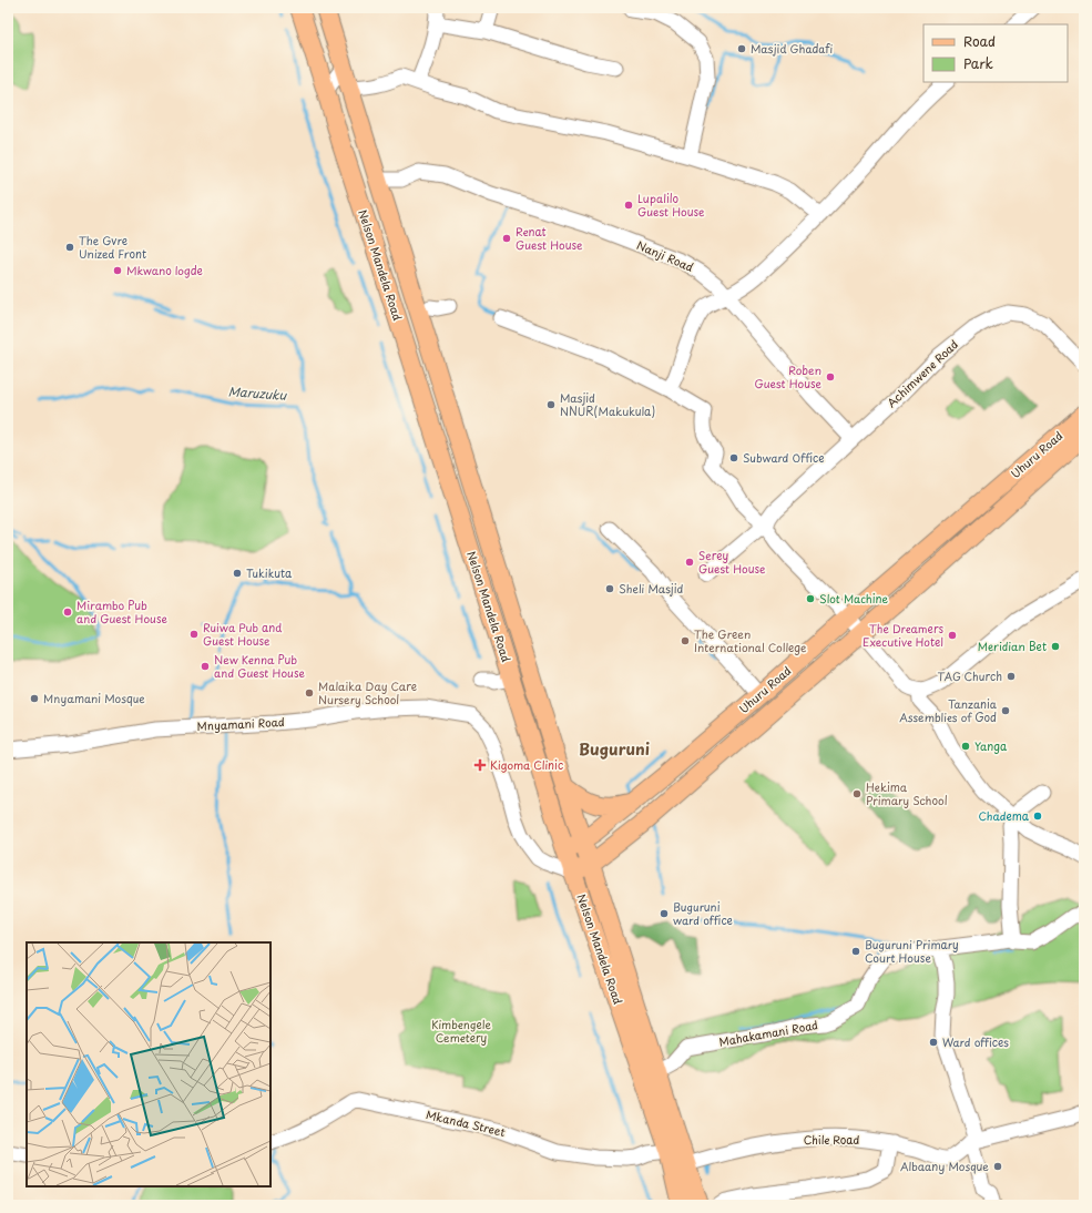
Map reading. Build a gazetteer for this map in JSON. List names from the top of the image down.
{
  "streets": {
    "main road": ["Nelson Mandela Road", "Uhuru Road"],
    "street": [
      "Nanji Road",
      "Achimwene Road",
      "Mnyamani Road",
      "Mahakamani Road",
      "Mkanda Street",
      "Chile Road"
    ]
  },
  "crossings": [
    ["Nanji Road", "Nelson Mandela Road"],
    ["Nelson Mandela Road", "Uhuru Road"],
    ["Nelson Mandela Road", "Mahakamani Road"],
    ["Nelson Mandela Road", "Mkanda Street"],
    ["Nelson Mandela Road", "Chile Road"],
    ["Mkanda Street", "Chile Road"]
  ],
  "districts": ["Buguruni"],
  "water": ["Maruzuku"],
  "parks": ["Kimbengele Cemetery"],
  "places": {
    "other": [
      "Masjid Ghadafi",
      "Lupalilo Guest House",
      "Renat Guest House",
      "The Gvre Unized Front",
      "Mkwano logde",
      "Roben Guest House",
      "Masjid NNUR(Makukula)",
      "Subward Office",
      "Serey Guest House",
      "Tukikuta",
      "Sheli Masjid",
      "Slot Machine",
      "Mirambo Pub and Guest House",
      "Ruiwa Pub and Guest House",
      "The Dreamers Executive Hotel",
      "The Green International College",
      "Meridian Bet",
      "New Kenna Pub and Guest House",
      "TAG Church",
      "Malaika Day Care Nursery School",
      "Mnyamani Mosque",
      "Tanzania Assemblies of God",
      "Yanga",
      "Hekima Primary School",
      "Chadema",
      "Buguruni ward office",
      "Buguruni Primary Court House",
      "Ward offices",
      "Albaany Mosque"
    ],
    "health": ["Kigoma Clinic"]
  },
  "legend": ["Road", "Park"]
}
